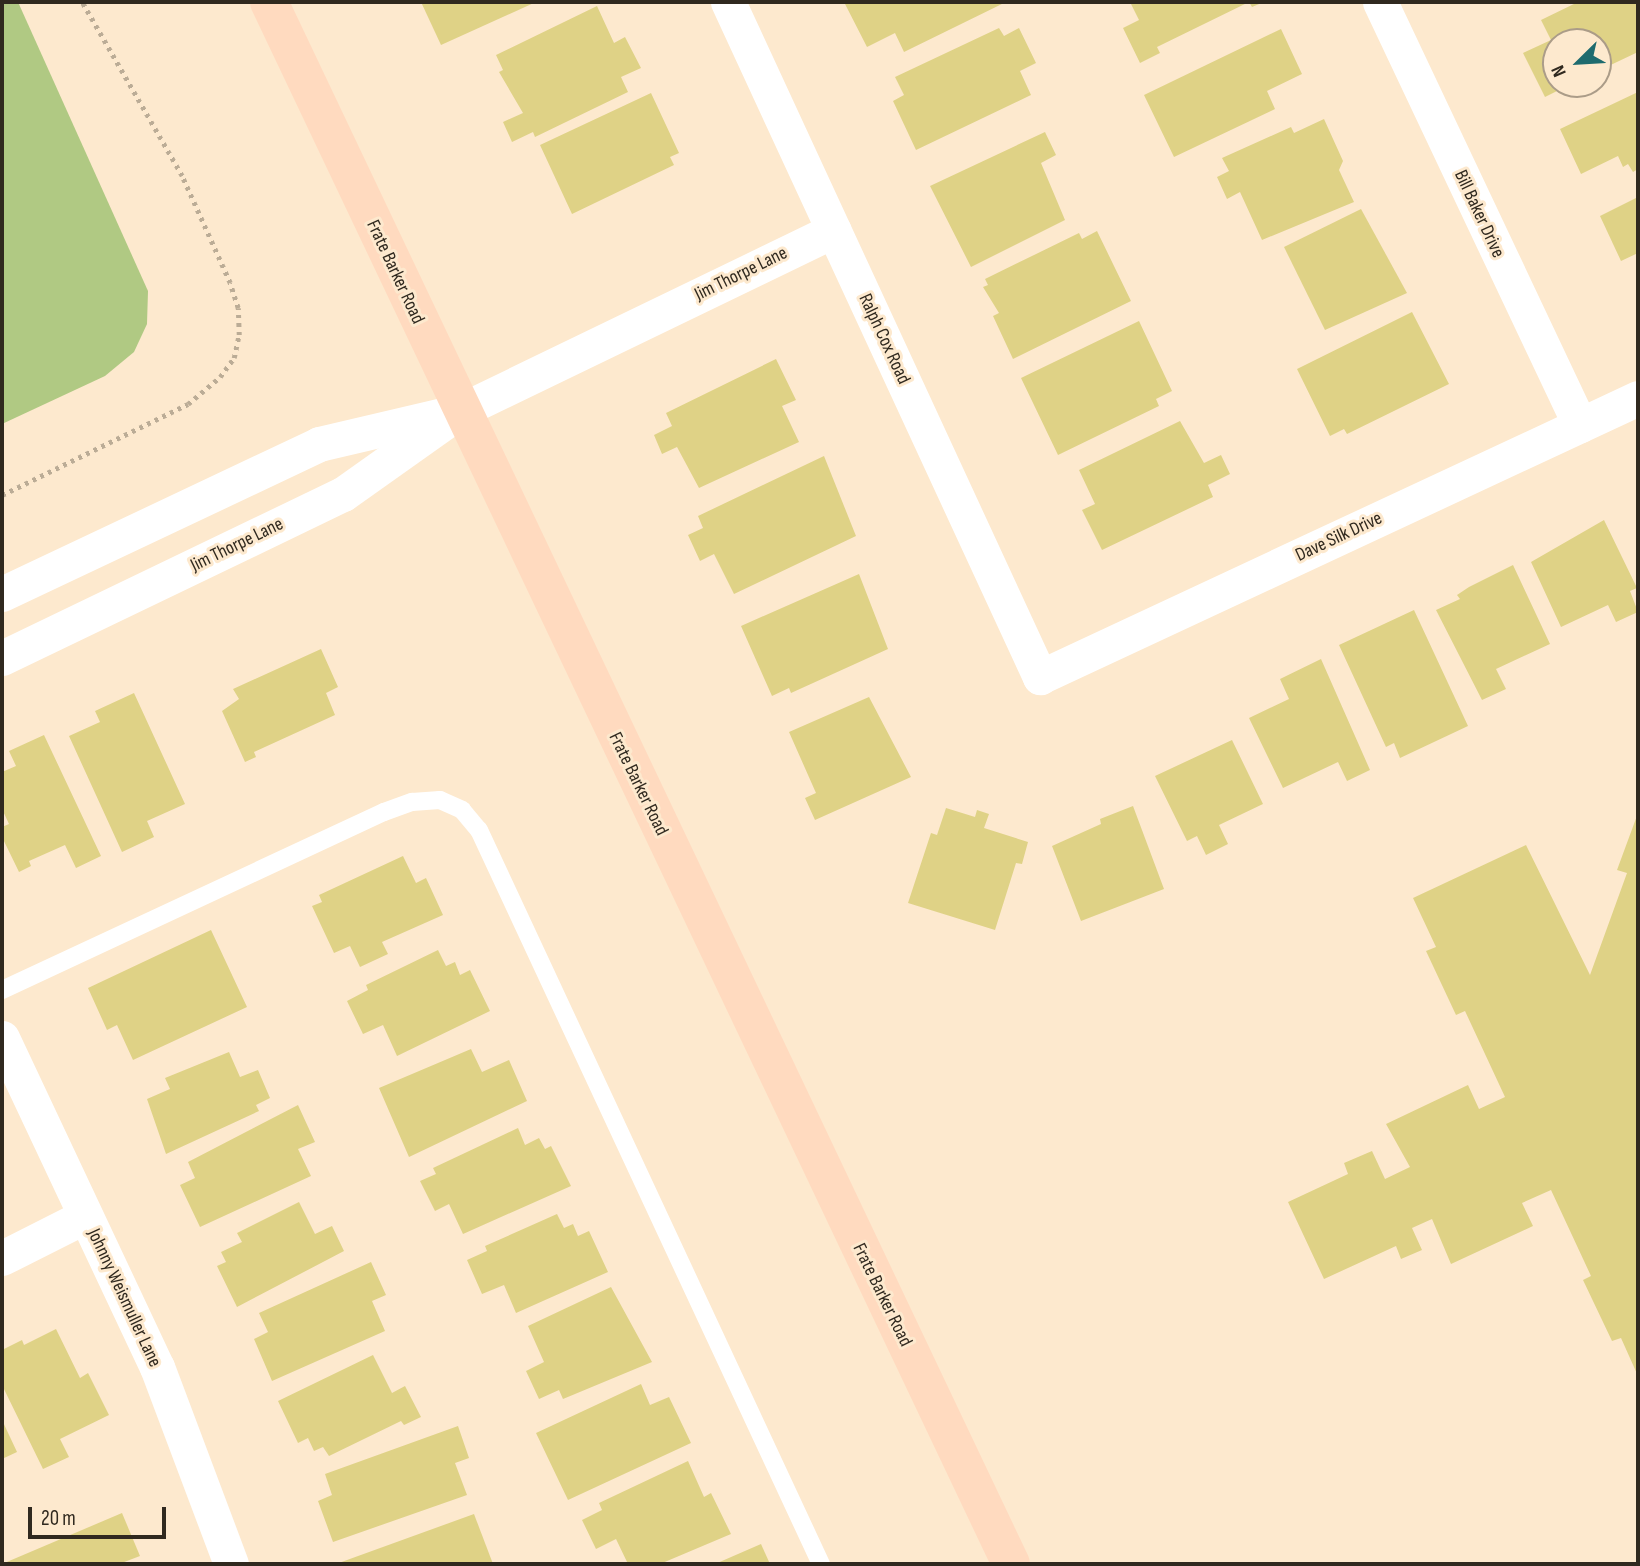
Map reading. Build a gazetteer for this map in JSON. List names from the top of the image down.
{
  "streets": {
    "street": [
      "Bill Baker Drive",
      "Frate Barker Road",
      "Jim Thorpe Lane",
      "Ralph Cox Road",
      "Dave Silk Drive",
      "Johnny Weismuller Lane"
    ]
  },
  "crossings": [
    ["Bill Baker Drive", "Dave Silk Drive"],
    ["Frate Barker Road", "Jim Thorpe Lane"],
    ["Jim Thorpe Lane", "Ralph Cox Road"],
    ["Ralph Cox Road", "Dave Silk Drive"]
  ],
  "scale_bar": "20 m",
  "north": "bottom left"
}
